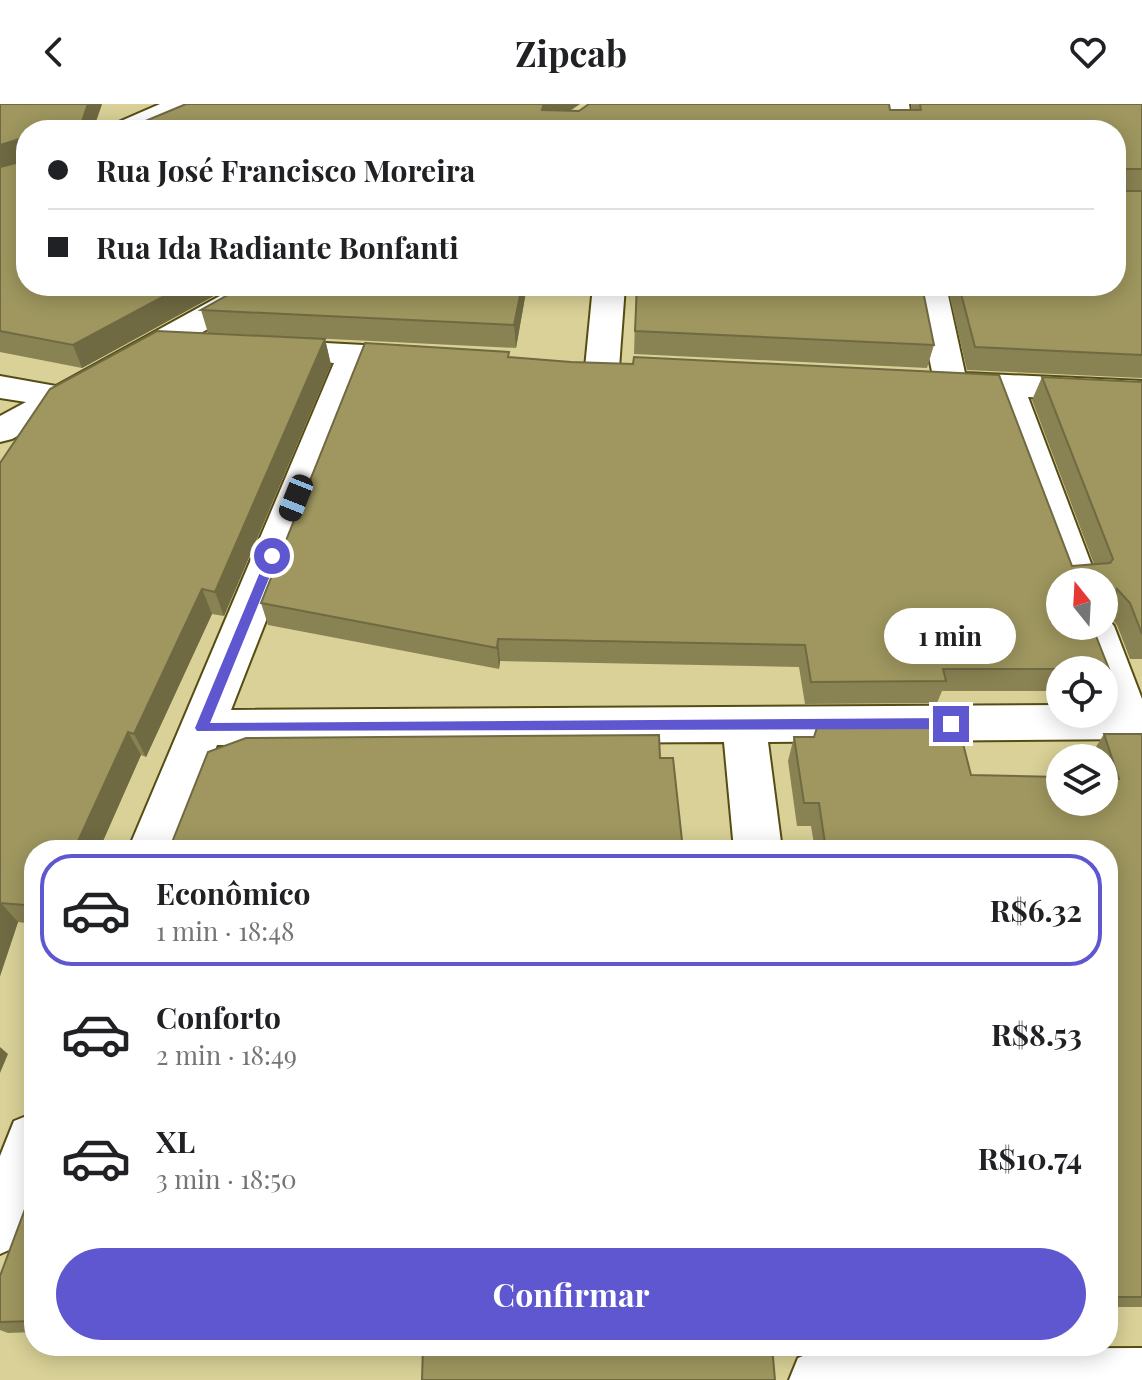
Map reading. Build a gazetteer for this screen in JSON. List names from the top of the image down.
{
  "north": "top",
  "page": {
    "header": "Zipcab",
    "banner": ["Rua José Francisco Moreira", "Rua Ida Radiante Bonfanti"],
    "bubble": "1 min",
    "list": [
      {
        "name": "Econômico",
        "note": "1 min · 18:48",
        "value": "R$6.32"
      },
      {
        "name": "Conforto",
        "note": "2 min · 18:49",
        "value": "R$8.53"
      },
      {
        "name": "XL",
        "note": "3 min · 18:50",
        "value": "R$10.74"
      }
    ],
    "buttons": "Confirmar"
  }
}
